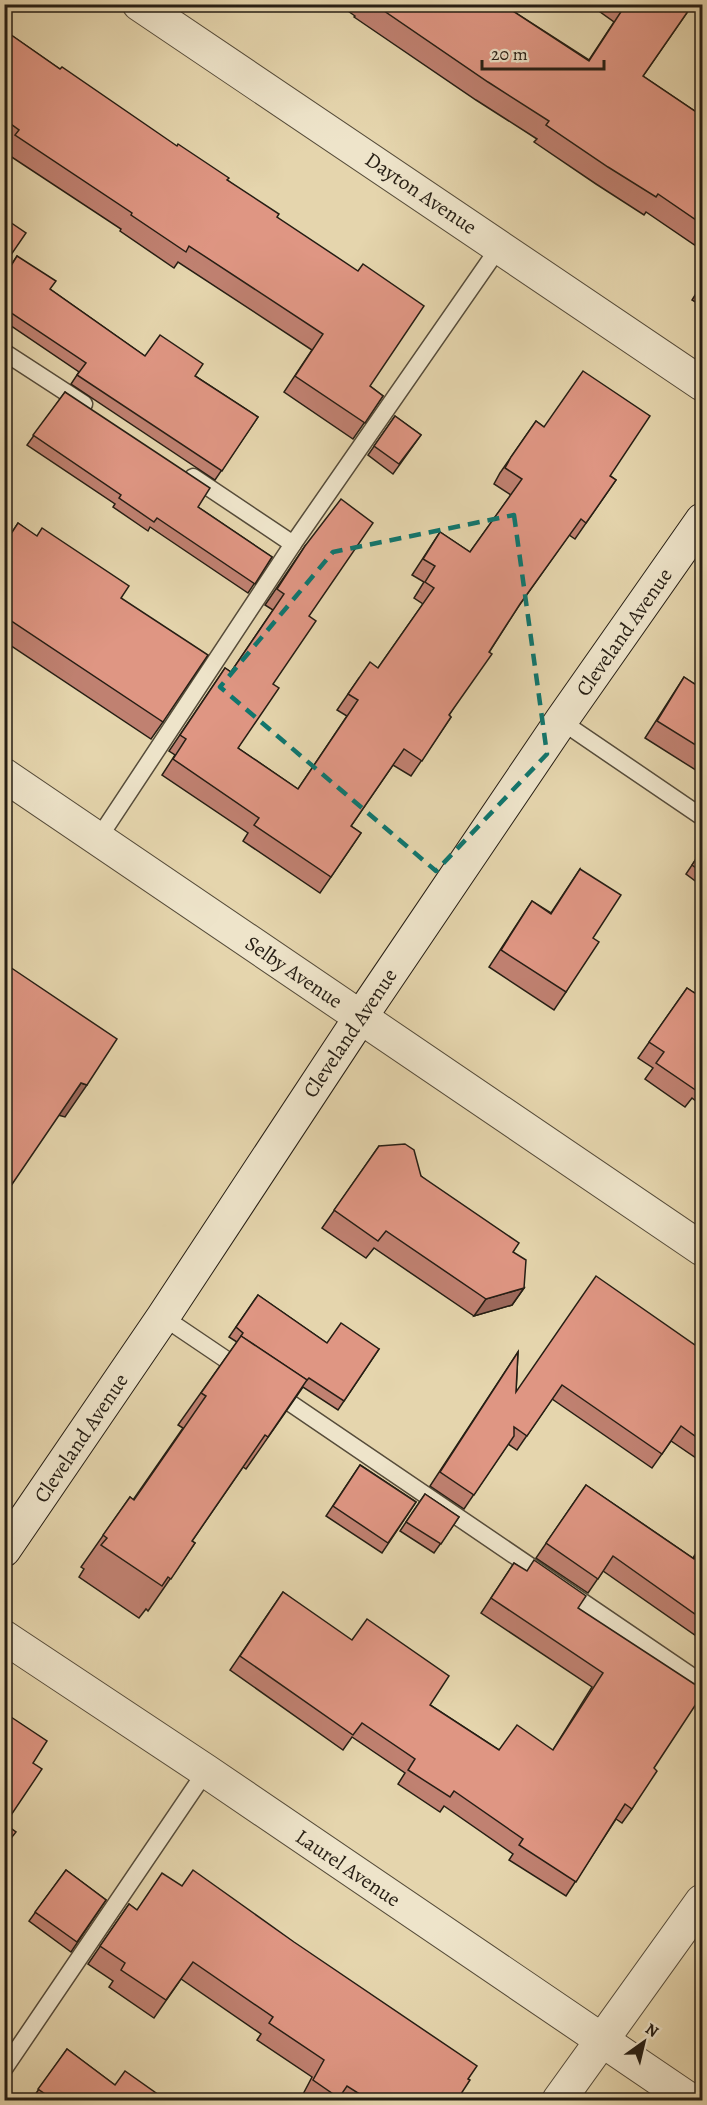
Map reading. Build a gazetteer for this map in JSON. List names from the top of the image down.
{
  "streets": {
    "street": [
      "Dayton Avenue",
      "Cleveland Avenue",
      "Selby Avenue",
      "Laurel Avenue"
    ]
  },
  "crossings": [
    ["Cleveland Avenue", "Selby Avenue"]
  ],
  "scale_bar": "20 m",
  "north": "top right"
}
